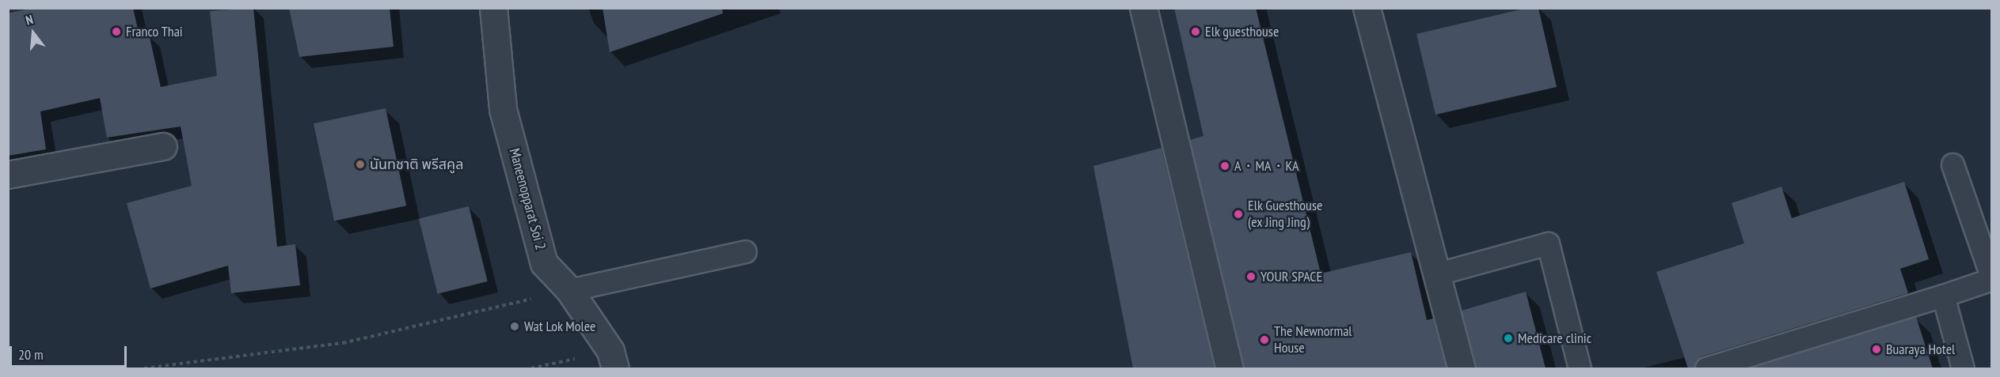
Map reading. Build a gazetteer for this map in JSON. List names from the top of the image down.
{
  "streets": {
    "street": ["Maneenopparat Soi 2"]
  },
  "places": [
    "Franco Thai",
    "Elk guesthouse",
    "นันทชาติ พรีสคูล",
    "A・MA・KA",
    "Elk Guesthouse (ex Jing Jing)",
    "YOUR SPACE",
    "Wat Lok Molee",
    "Medicare clinic",
    "The Newnormal House",
    "Buaraya Hotel"
  ],
  "scale_bar": "20 m",
  "north": "top"
}
